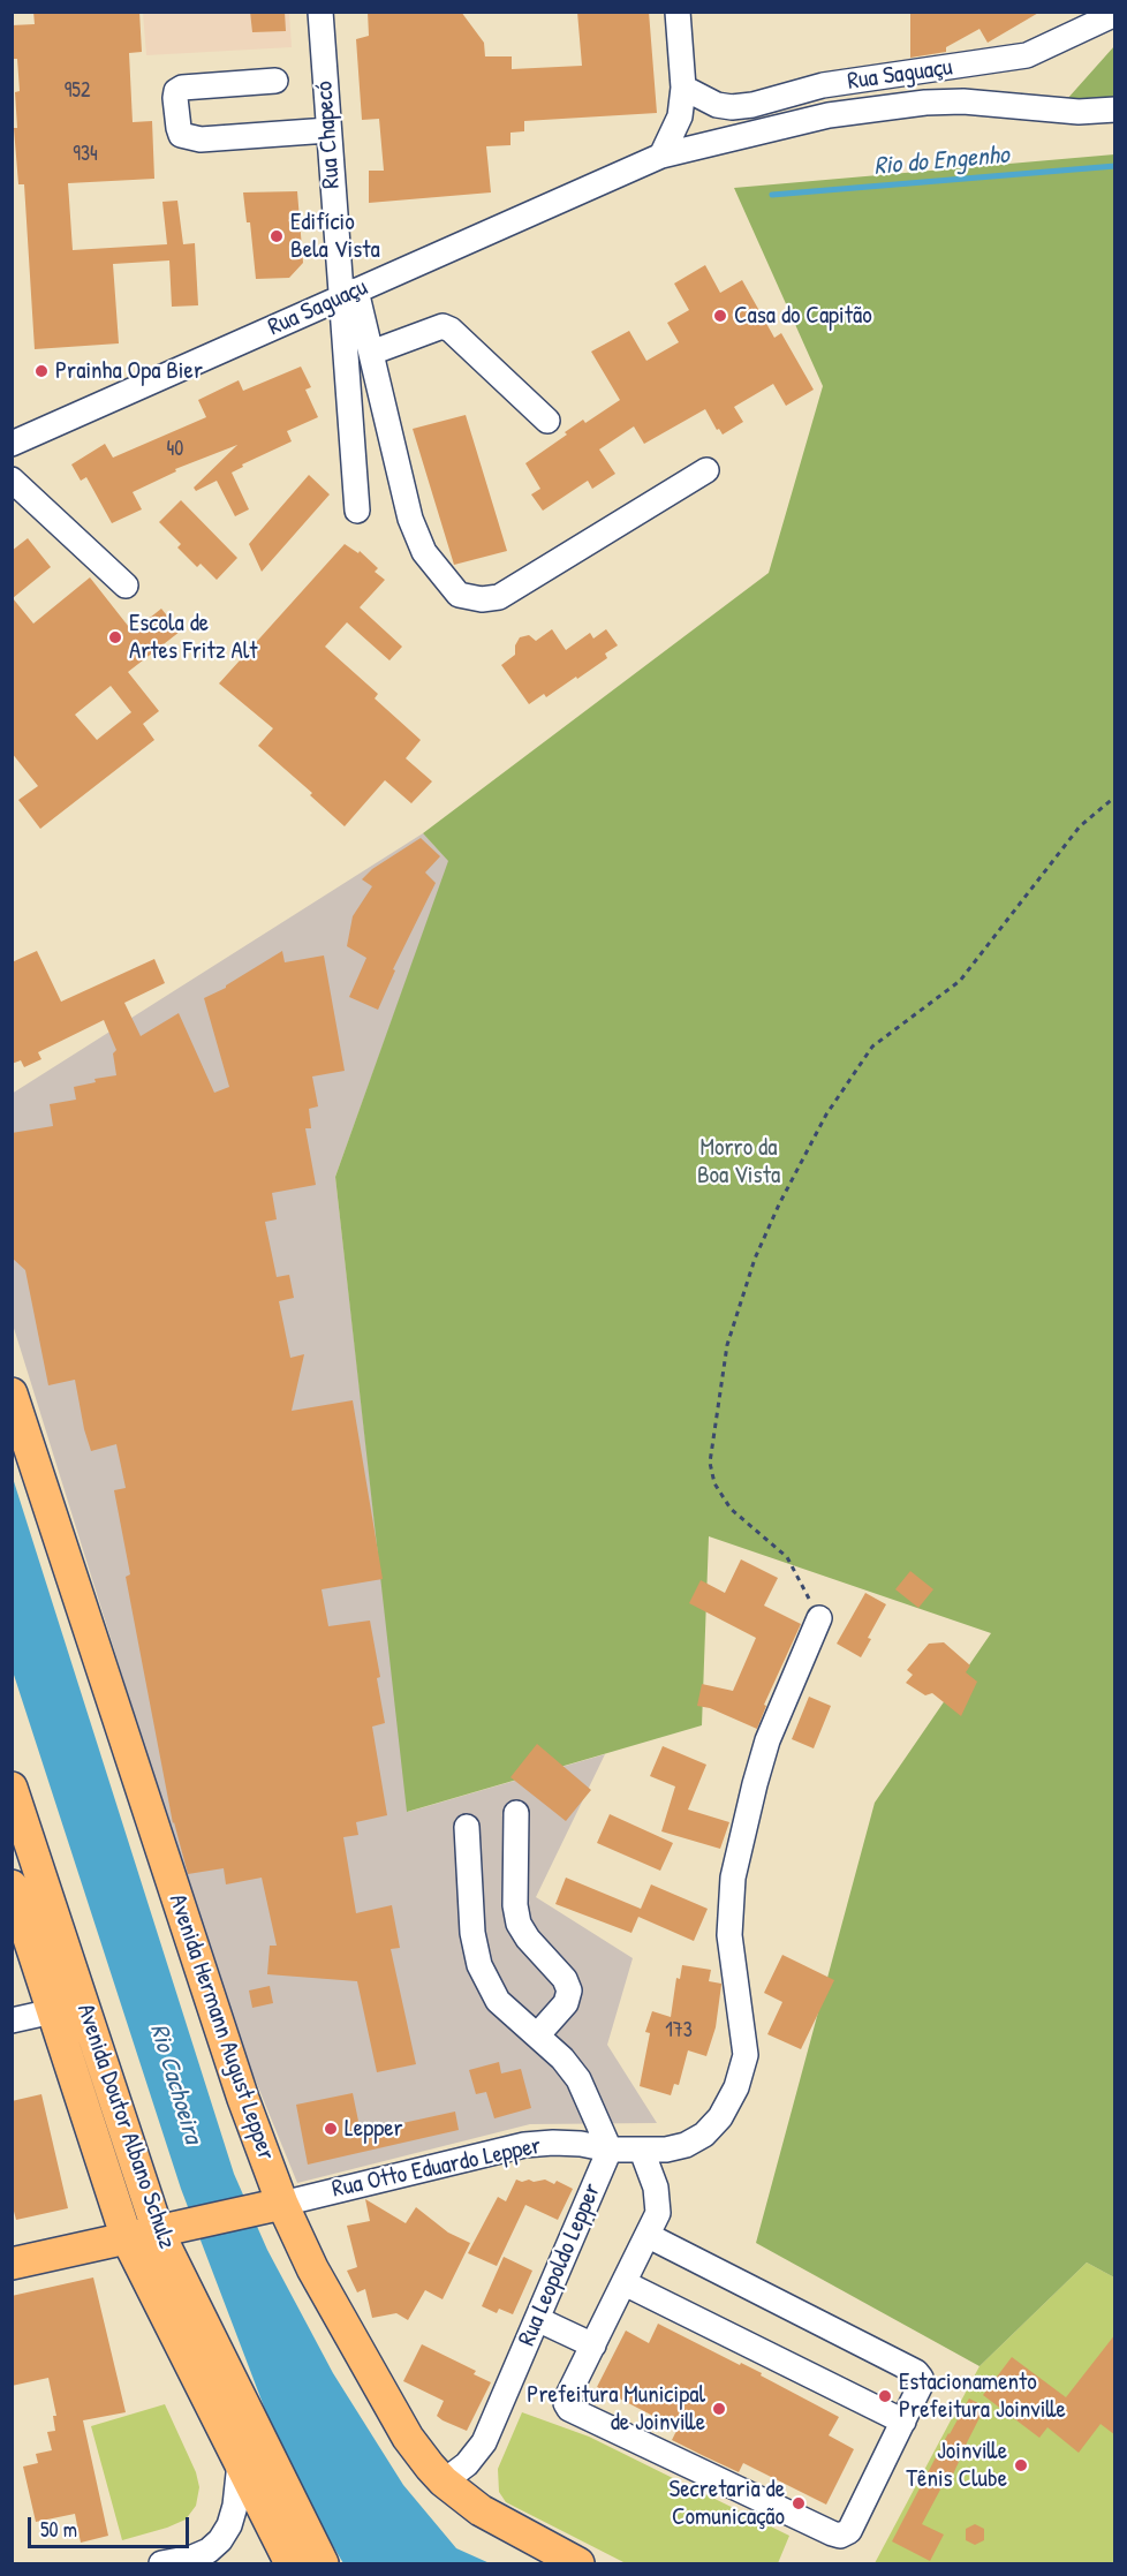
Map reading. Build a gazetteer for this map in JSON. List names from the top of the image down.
{
  "streets": {
    "main road": ["Avenida Hermann August Lepper", "Avenida Doutor Albano Schulz"],
    "street": [
      "Rua Saguaçu",
      "Rua Chapecó",
      "Rua Otto Eduardo Lepper",
      "Rua Leopoldo Lepper"
    ]
  },
  "crossings": [
    ["Rua Saguaçu", "Rua Chapecó"],
    ["Avenida Hermann August Lepper", "Rua Otto Eduardo Lepper"],
    ["Avenida Hermann August Lepper", "Rua Leopoldo Lepper"],
    ["Rua Otto Eduardo Lepper", "Rua Leopoldo Lepper"]
  ],
  "water": ["Rio do Engenho", "Rio Cachoeira"],
  "parks": ["Morro da Boa Vista"],
  "places": [
    "Edifício Bela Vista",
    "Casa do Capitão",
    "Prainha Opa Bier",
    "Escola de Artes Fritz Alt",
    "Lepper",
    "Estacionamento Prefeitura Joinville",
    "Prefeitura Municipal de Joinville",
    "Joinville Tênis Clube",
    "Secretaria de Comunicação"
  ],
  "house_numbers": [
    "952",
    "934",
    "40",
    "173"
  ],
  "scale_bar": "50 m"
}
